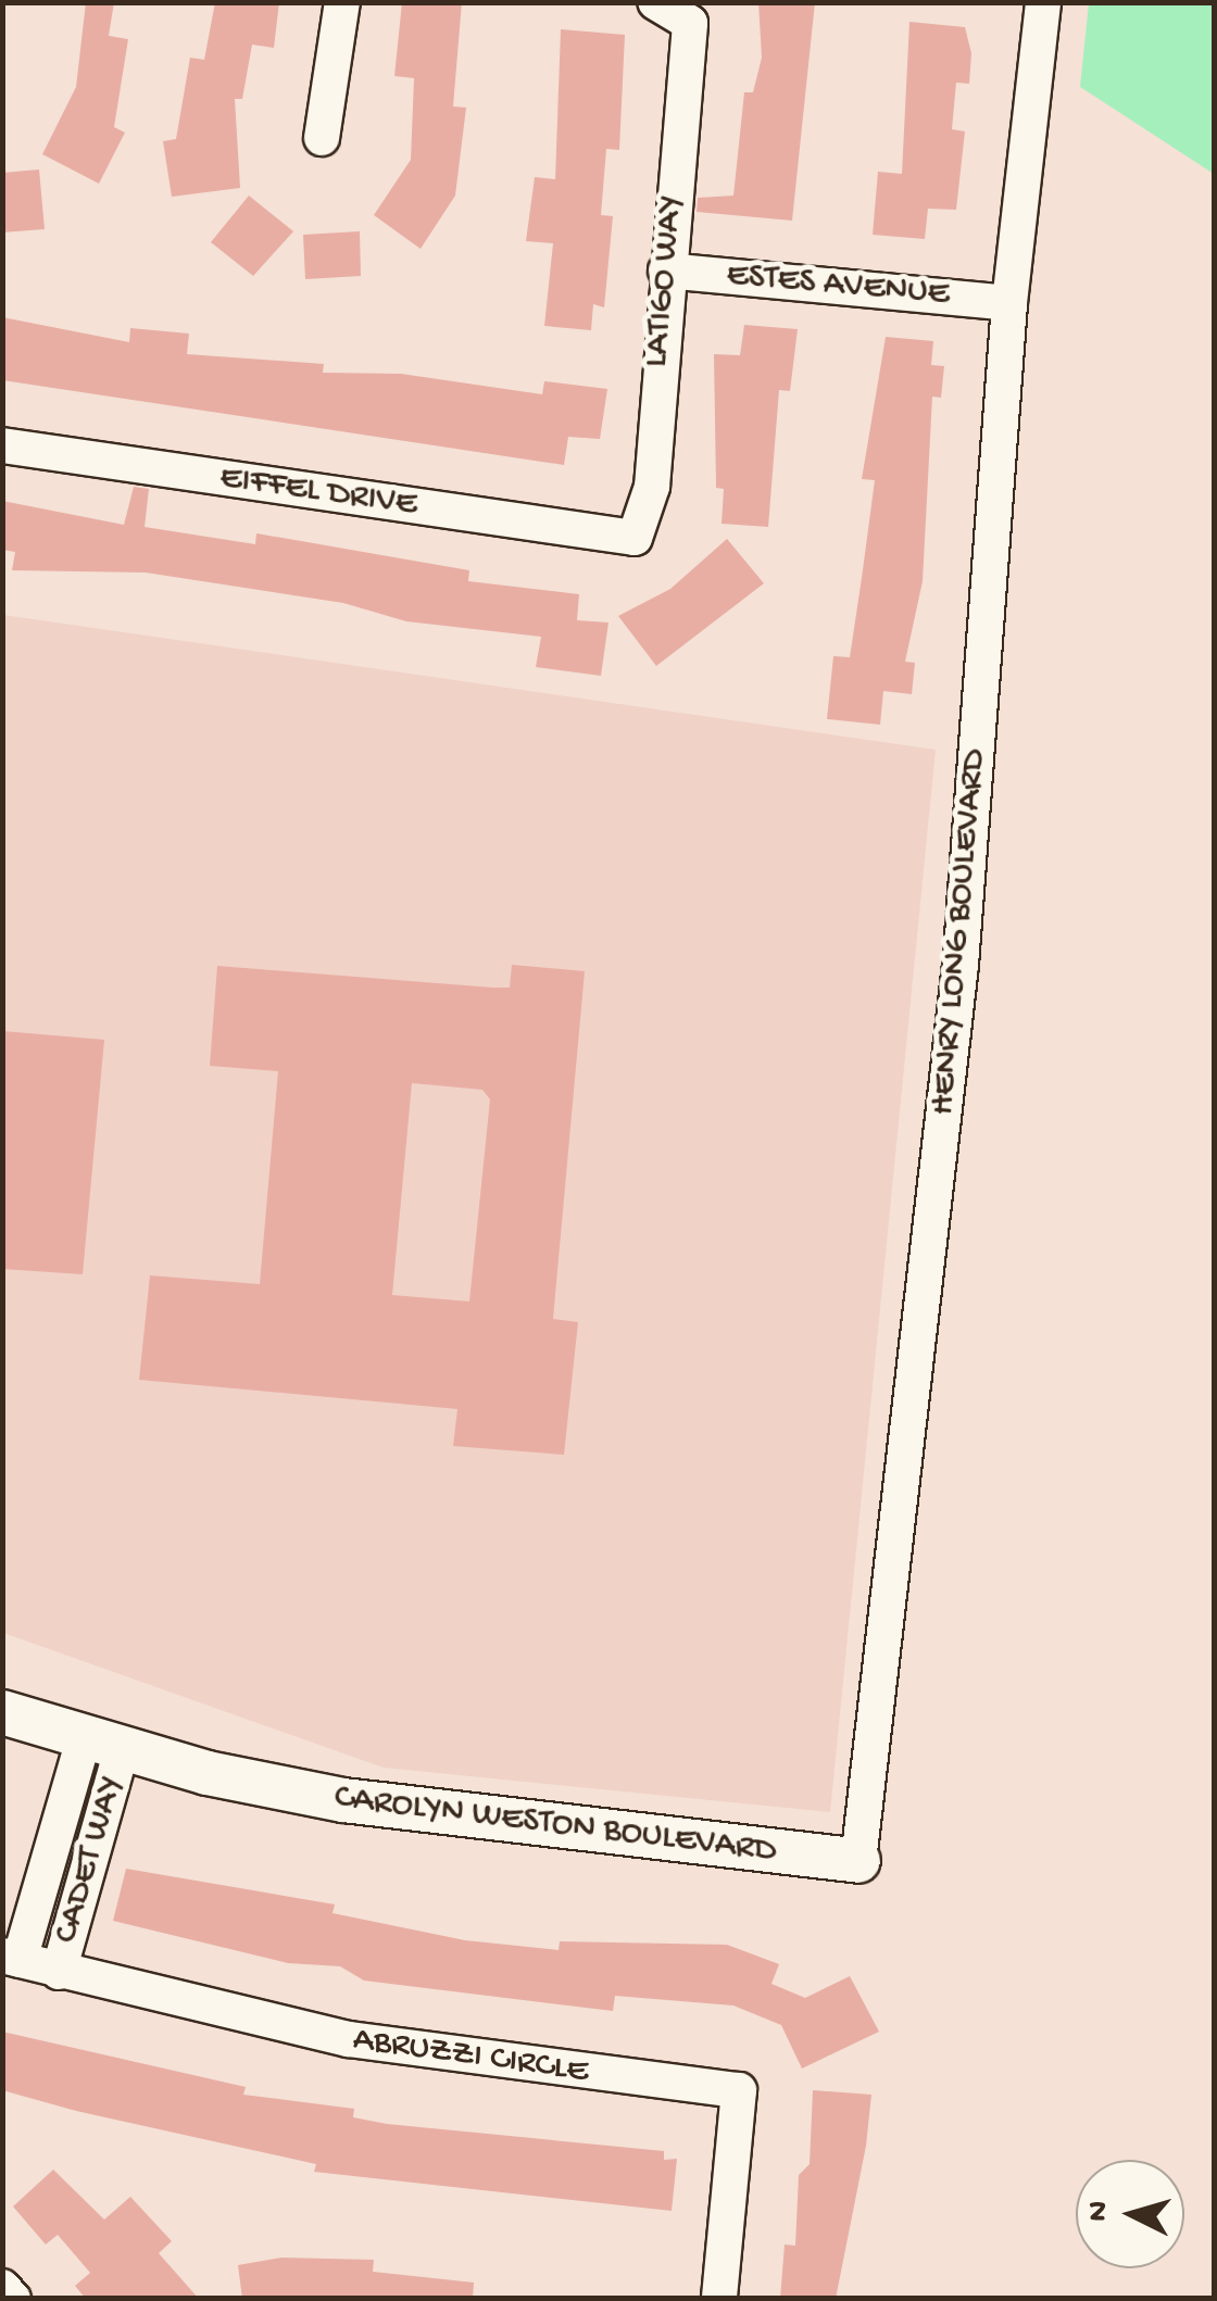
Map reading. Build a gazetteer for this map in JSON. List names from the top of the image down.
{
  "streets": {
    "street": [
      "LATIGO WAY",
      "ESTES AVENUE",
      "EIFFEL DRIVE",
      "HENRY LONG BOULEVARD",
      "CAROLYN WESTON BOULEVARD",
      "CADET WAY",
      "ABRUZZI CIRCLE"
    ]
  },
  "crossings": [
    ["LATIGO WAY", "ESTES AVENUE"],
    ["LATIGO WAY", "EIFFEL DRIVE"],
    ["ESTES AVENUE", "HENRY LONG BOULEVARD"],
    ["HENRY LONG BOULEVARD", "CAROLYN WESTON BOULEVARD"],
    ["CAROLYN WESTON BOULEVARD", "CADET WAY"],
    ["CADET WAY", "ABRUZZI CIRCLE"]
  ],
  "north": "left"
}
